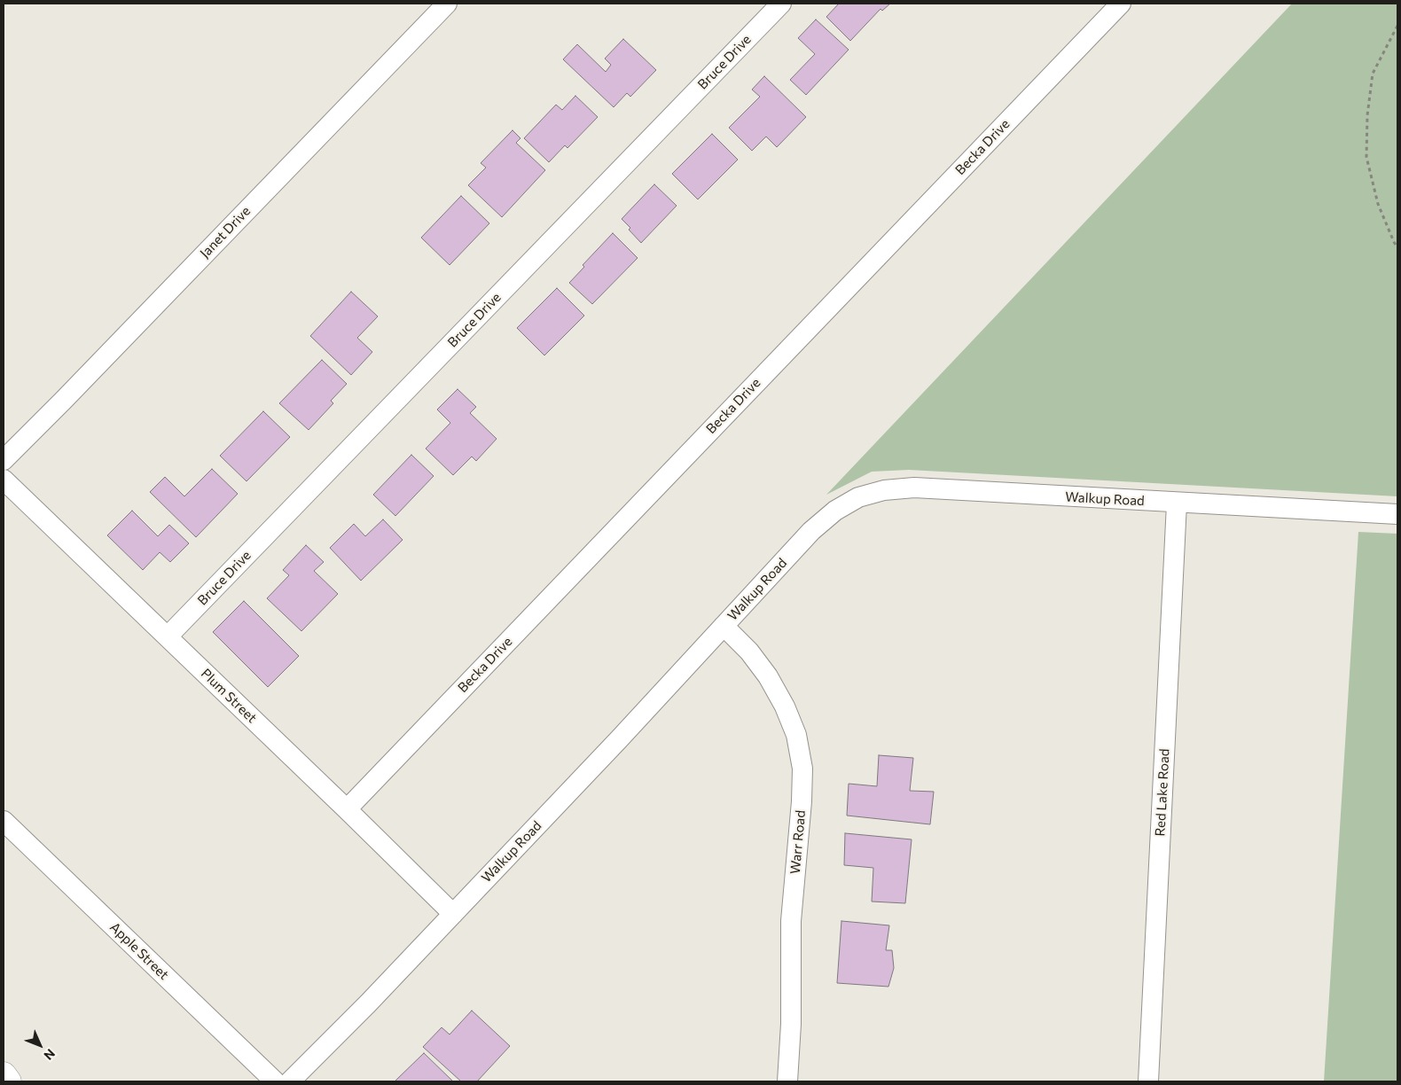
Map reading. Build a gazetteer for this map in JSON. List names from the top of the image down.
{
  "streets": {
    "street": [
      "Bruce Drive",
      "Becka Drive",
      "Janet Drive",
      "Walkup Road",
      "Plum Street",
      "Red Lake Road",
      "Warr Road",
      "Apple Street"
    ]
  },
  "crossings": [
    ["Bruce Drive", "Plum Street"],
    ["Becka Drive", "Plum Street"],
    ["Walkup Road", "Plum Street"],
    ["Walkup Road", "Red Lake Road"],
    ["Walkup Road", "Warr Road"]
  ],
  "north": "bottom right"
}
